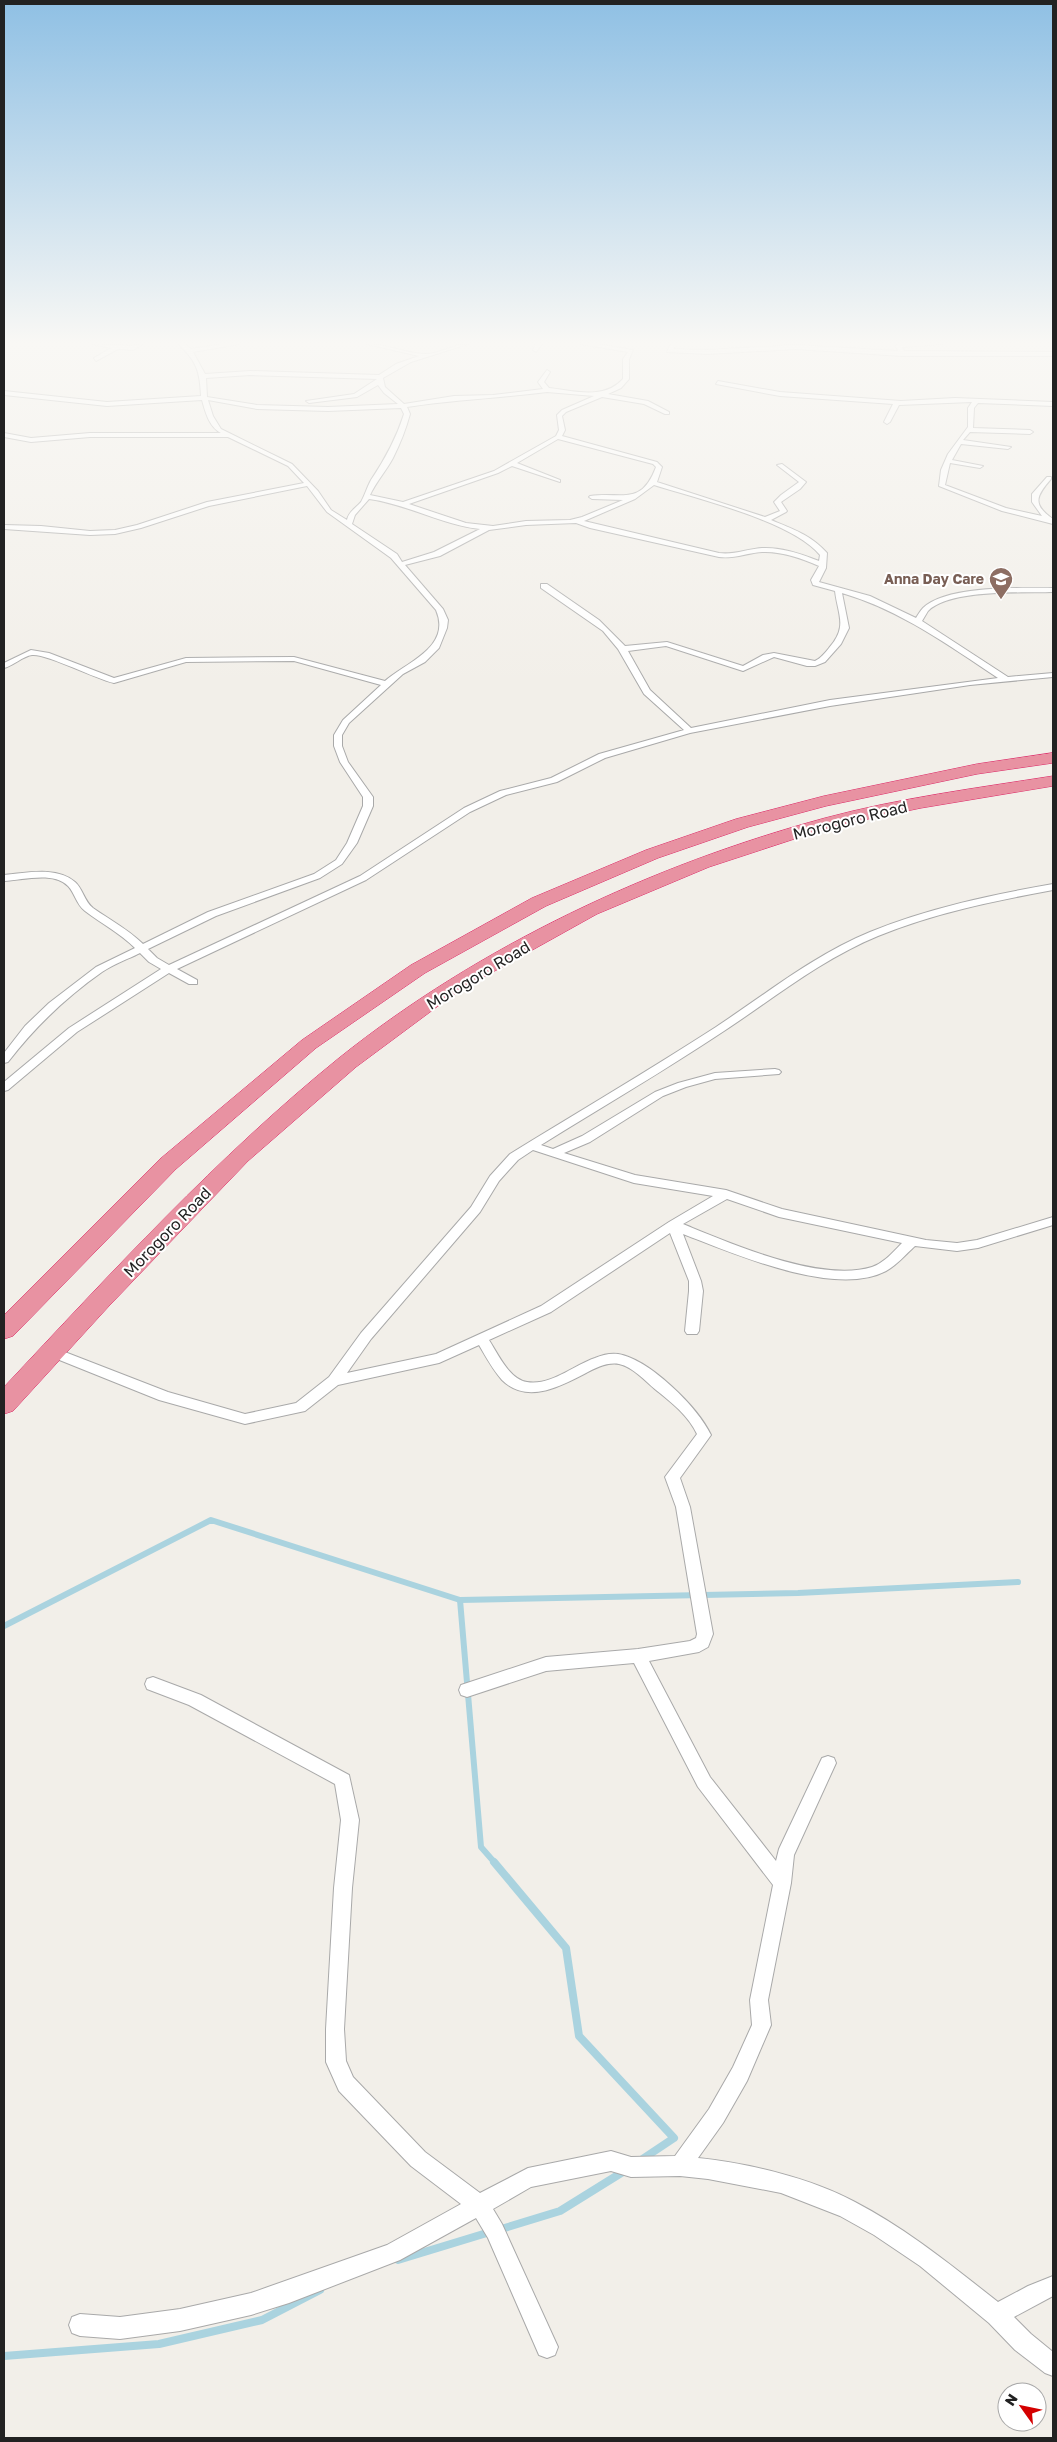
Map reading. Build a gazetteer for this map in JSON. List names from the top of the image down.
{
  "streets": {
    "highway": ["Morogoro Road"]
  },
  "places": {
    "school or university": ["Anna Day Care"]
  },
  "north": "top left"
}
